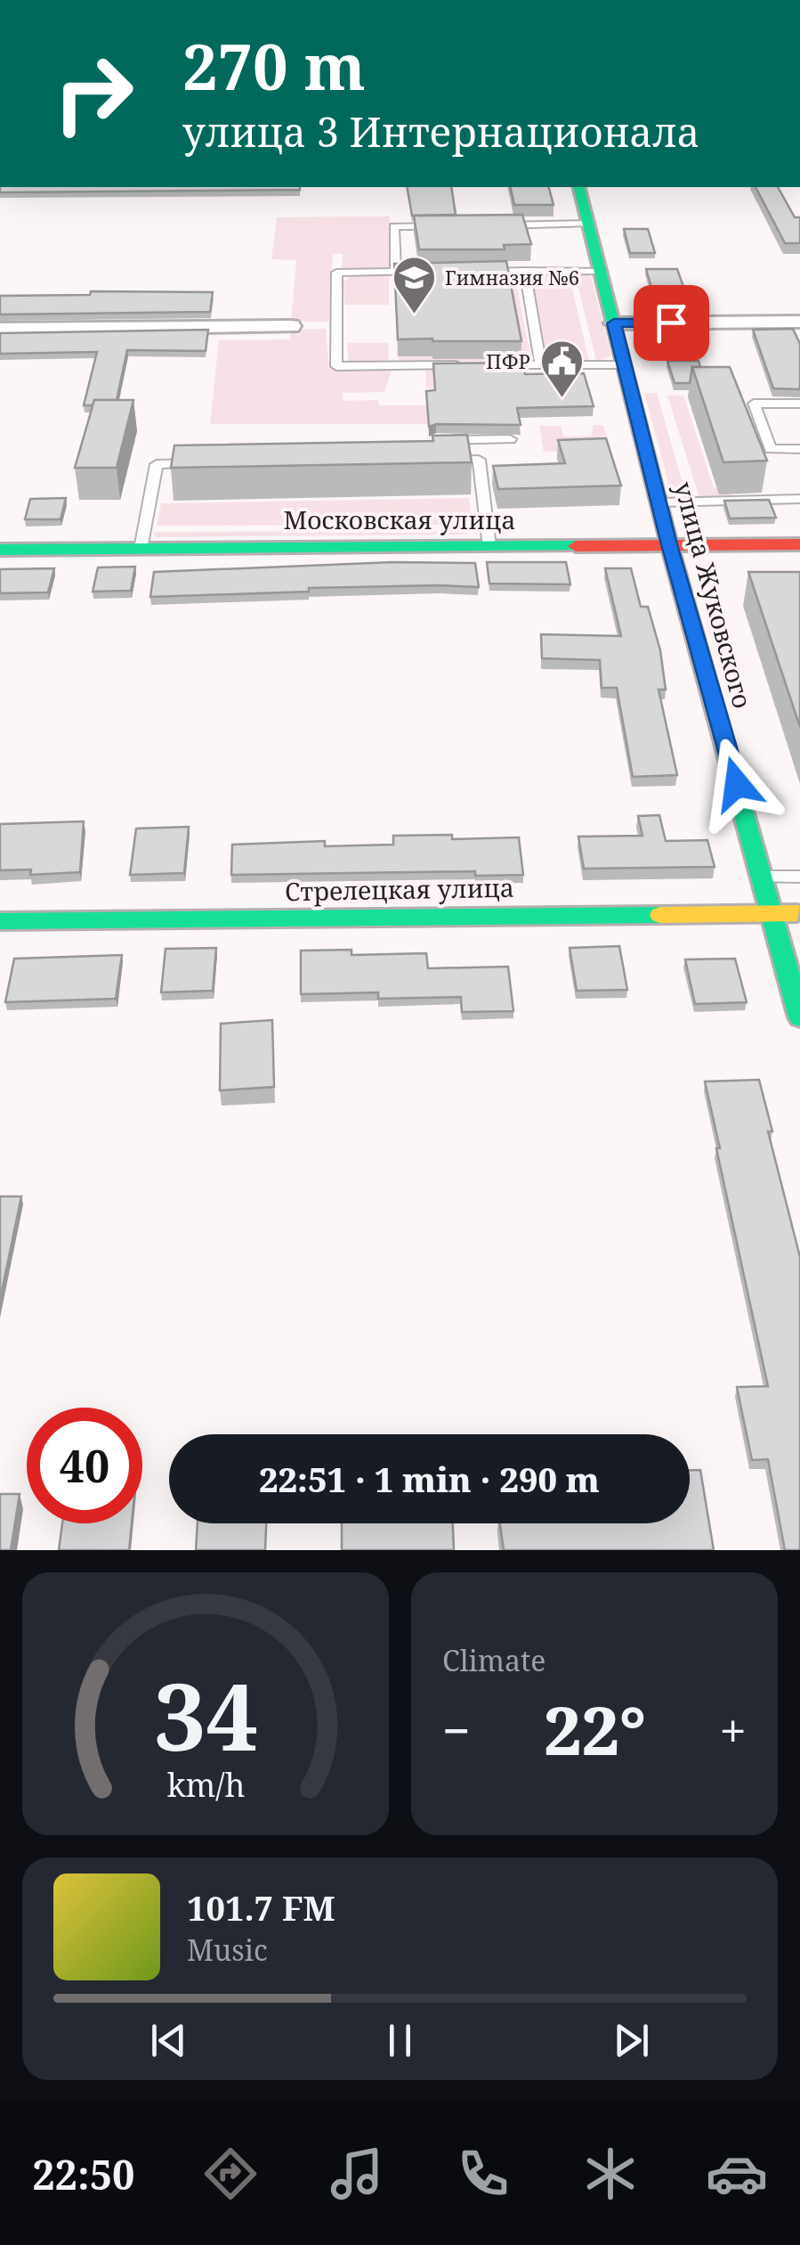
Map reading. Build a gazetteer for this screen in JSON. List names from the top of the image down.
{
  "streets": {
    "street": ["Московская улица", "улица Жуковского", "Стрелецкая улица"]
  },
  "crossings": [
    ["Московская улица", "улица Жуковского"],
    ["улица Жуковского", "Стрелецкая улица"]
  ],
  "places": {
    "school or university": ["Гимназия №6"],
    "public building": ["ПФР"]
  },
  "page": {
    "turn": ["270 m", "улица 3 Интернационала"],
    "limit": "40",
    "trip": "22:51 · 1 min · 290 m",
    "tile": "Climate",
    "heat": ["−", "22°", "+"],
    "song": ["101.7 FM", "Music"],
    "tabs": "22:50",
    "gauge": ["34", "km/h"]
  }
}
